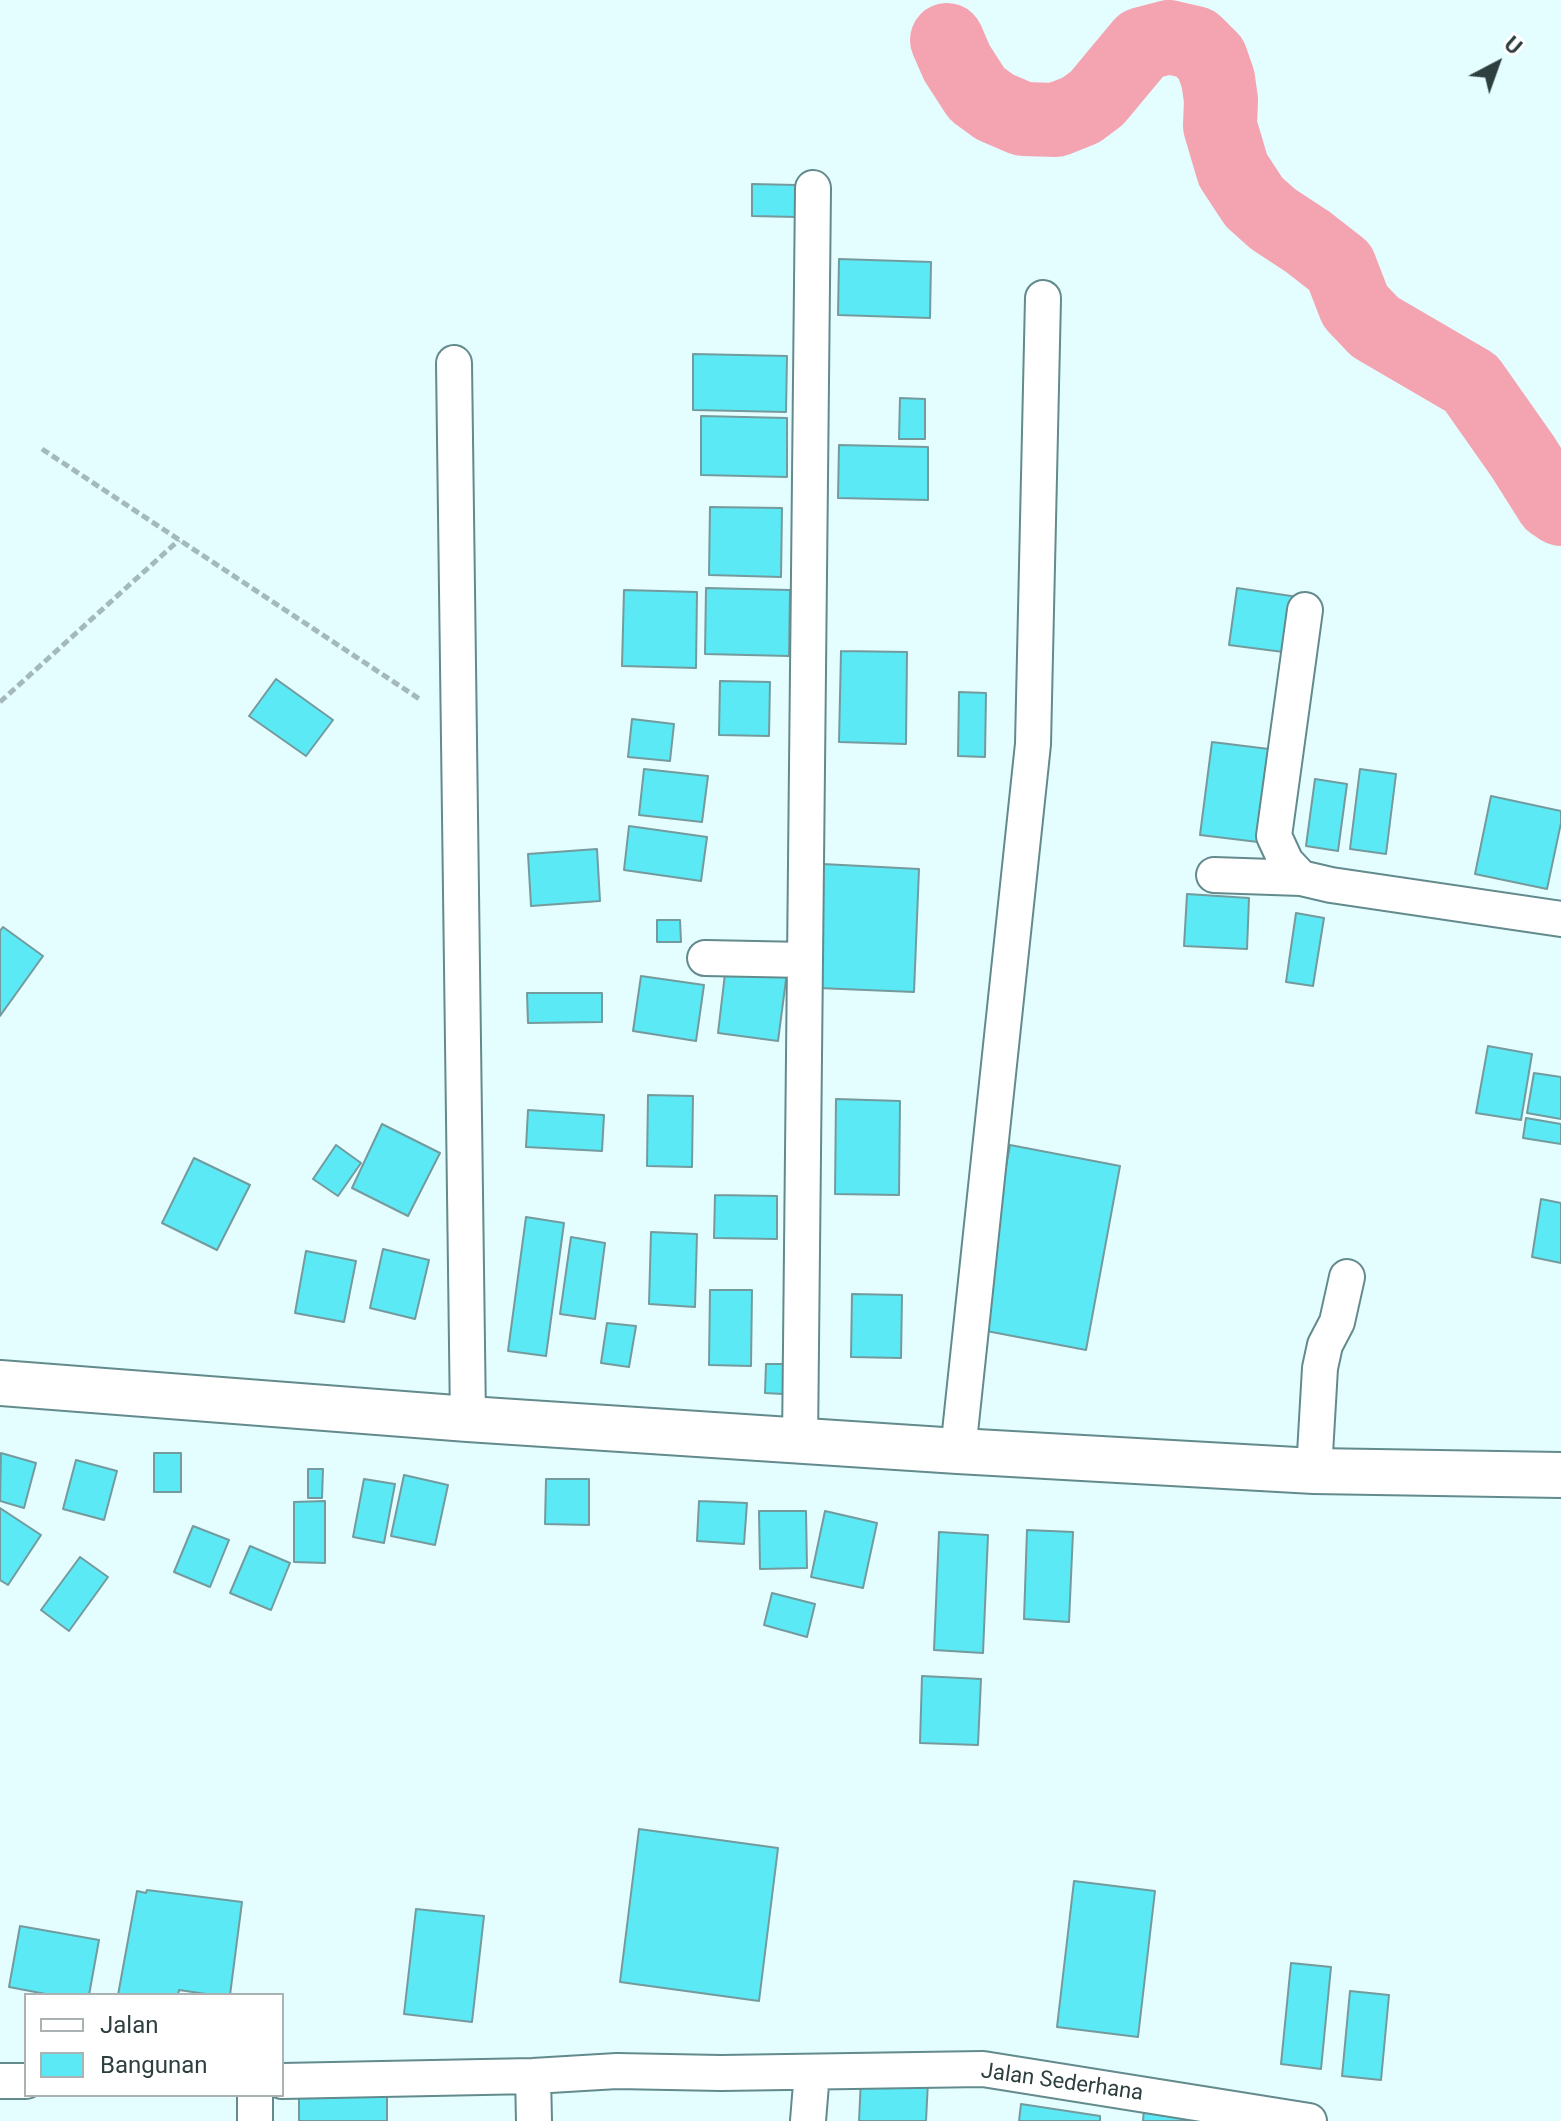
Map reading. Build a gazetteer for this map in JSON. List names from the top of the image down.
{
  "streets": {
    "street": ["Jalan Sederhana"]
  },
  "legend": ["Jalan", "Bangunan"],
  "north": "top right"
}
